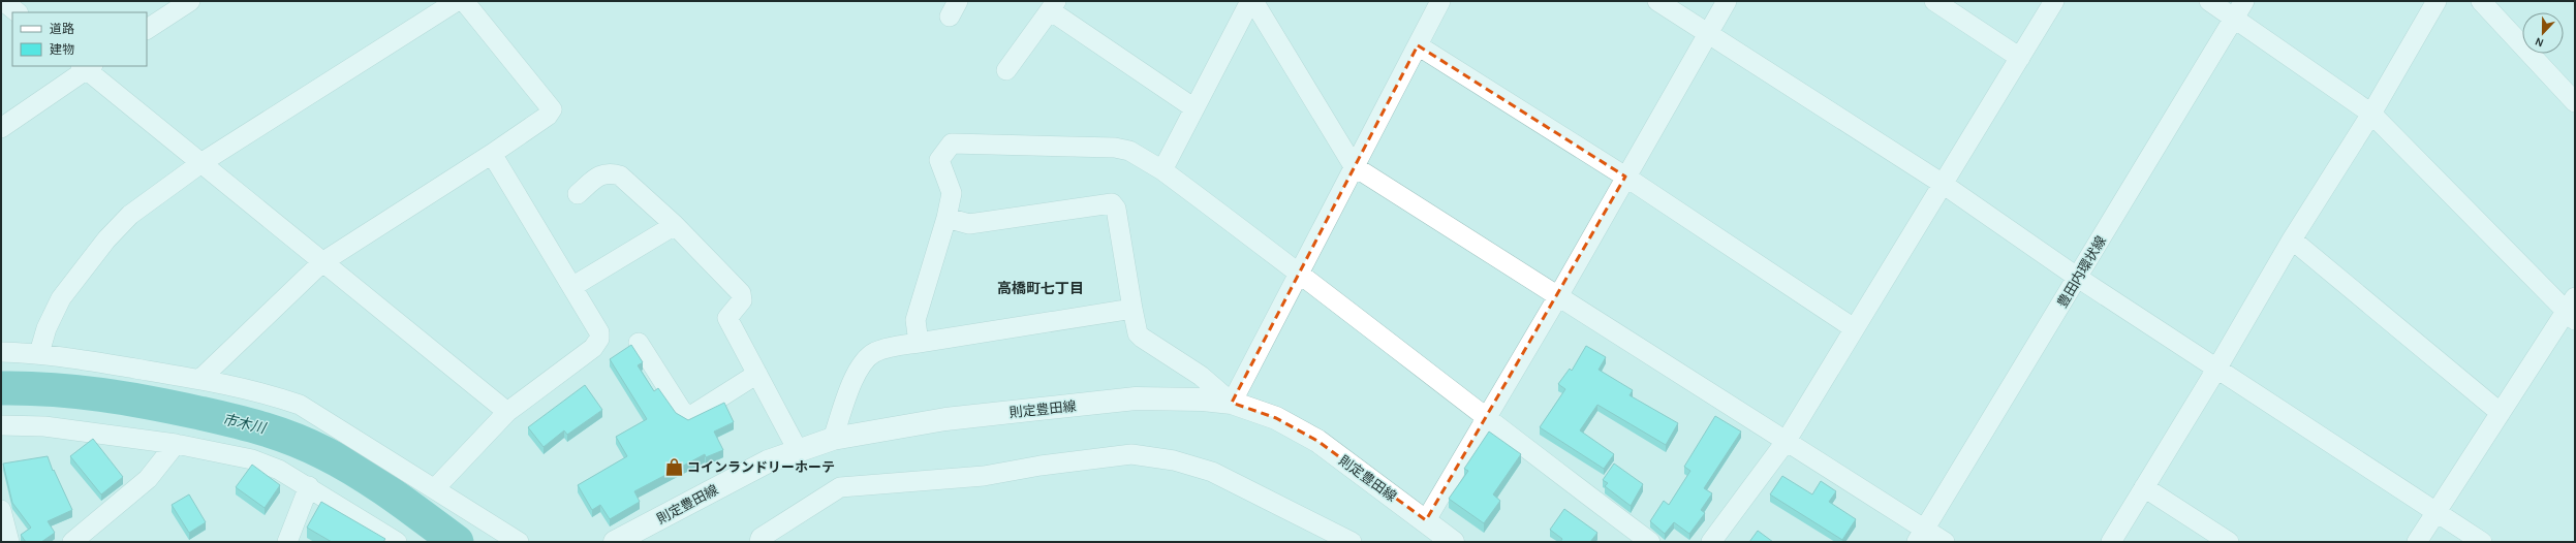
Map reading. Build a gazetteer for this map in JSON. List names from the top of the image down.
{
  "streets": {
    "main road": ["則定豊田線"],
    "street": ["豊田内環状線"]
  },
  "districts": ["高橋町七丁目"],
  "water": ["市木川"],
  "places": {
    "shop": ["コインランドリーホーテ"]
  },
  "legend": ["道路", "建物"],
  "north": "bottom"
}
